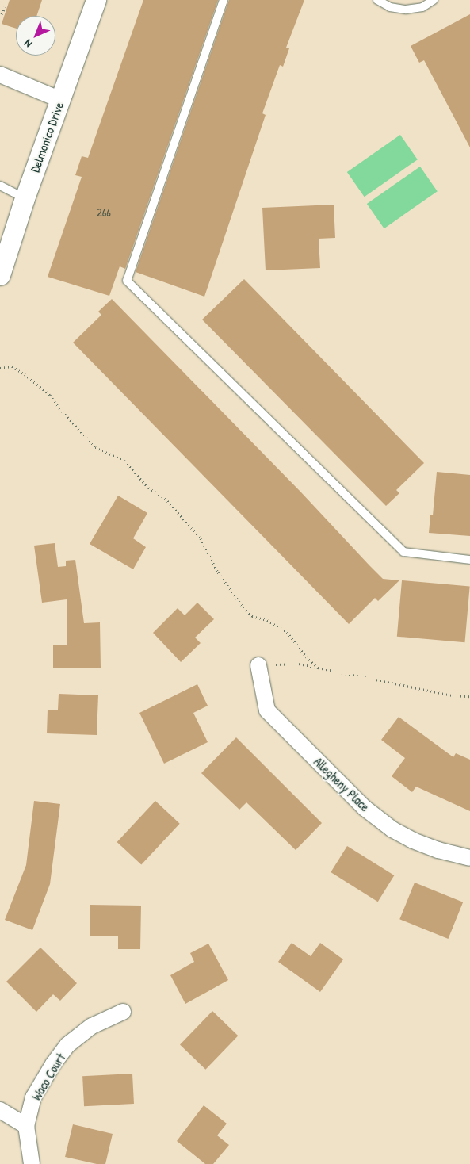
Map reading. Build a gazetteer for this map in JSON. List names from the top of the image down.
{
  "streets": {
    "street": ["Delmonico Drive", "Allegheny Place", "Waco Court"]
  },
  "house_numbers": ["266"],
  "north": "bottom left"
}
